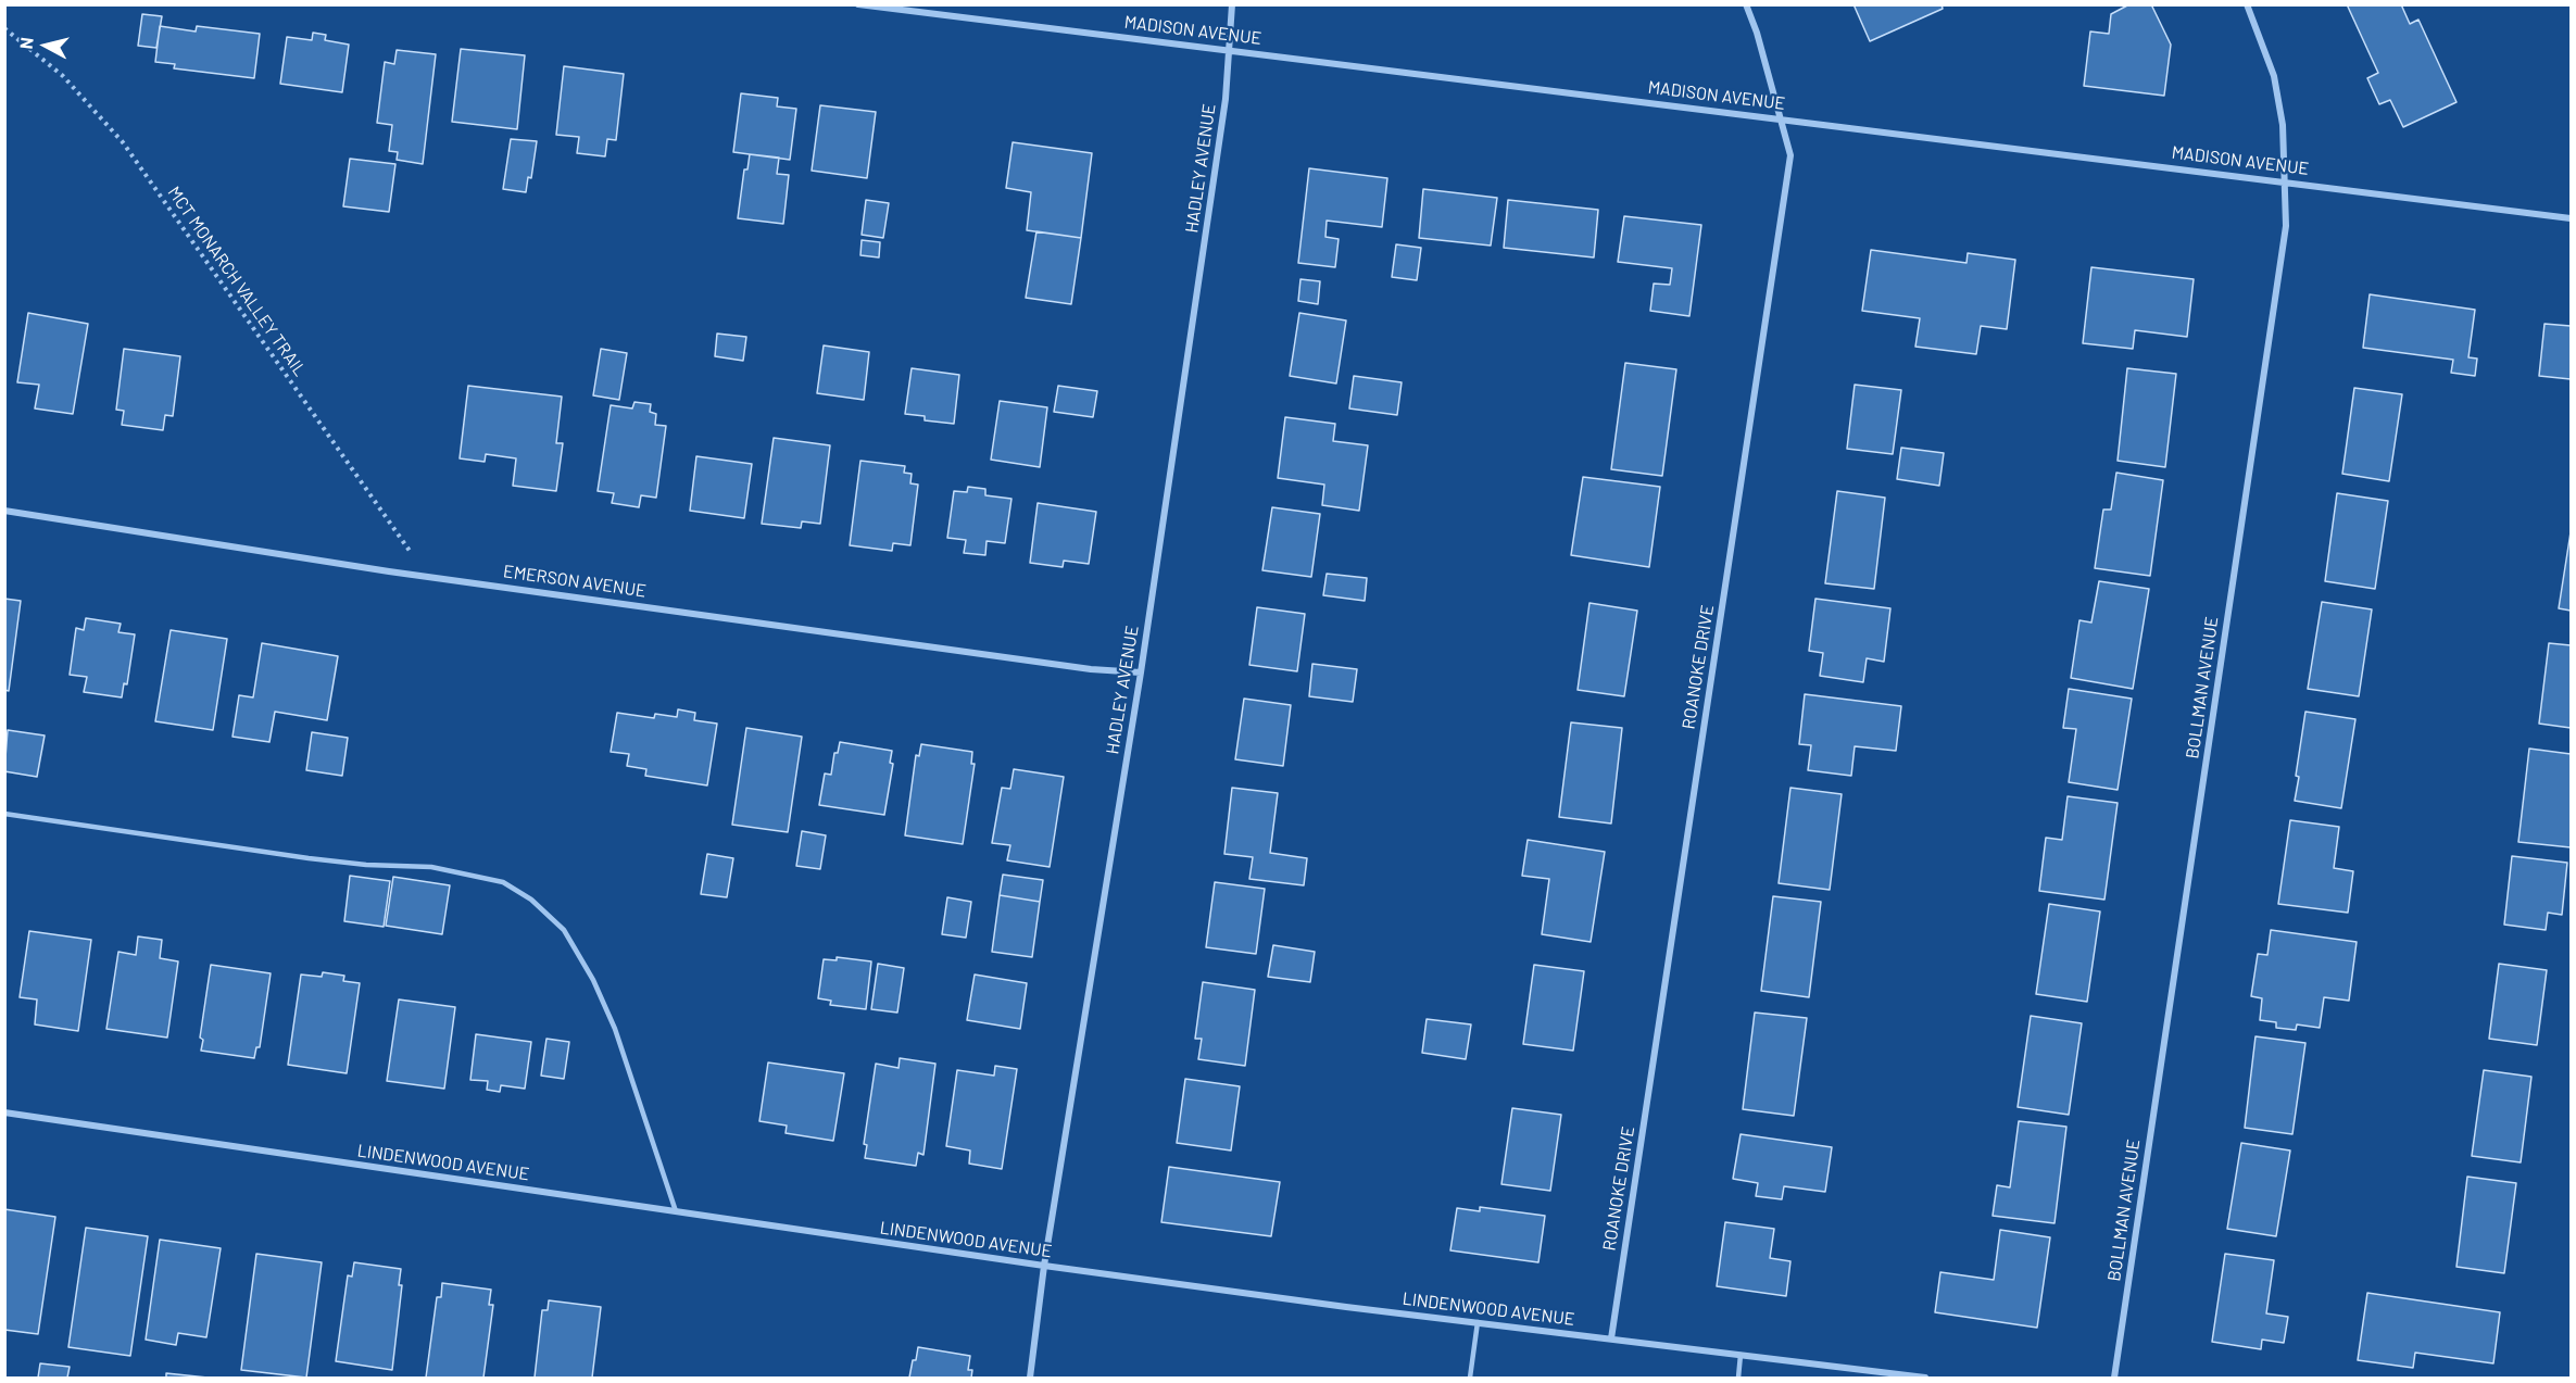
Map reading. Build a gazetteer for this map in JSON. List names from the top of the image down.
{
  "streets": {
    "street": [
      "MADISON AVENUE",
      "HADLEY AVENUE",
      "EMERSON AVENUE",
      "ROANOKE DRIVE",
      "BOLLMAN AVENUE",
      "LINDENWOOD AVENUE"
    ],
    "path": ["MCT MONARCH VALLEY TRAIL"]
  },
  "crossings": [
    ["MADISON AVENUE", "HADLEY AVENUE"],
    ["MADISON AVENUE", "ROANOKE DRIVE"],
    ["MADISON AVENUE", "BOLLMAN AVENUE"],
    ["HADLEY AVENUE", "EMERSON AVENUE"],
    ["HADLEY AVENUE", "LINDENWOOD AVENUE"],
    ["MCT MONARCH VALLEY TRAIL", "EMERSON AVENUE"],
    ["ROANOKE DRIVE", "LINDENWOOD AVENUE"]
  ],
  "north": "left"
}
